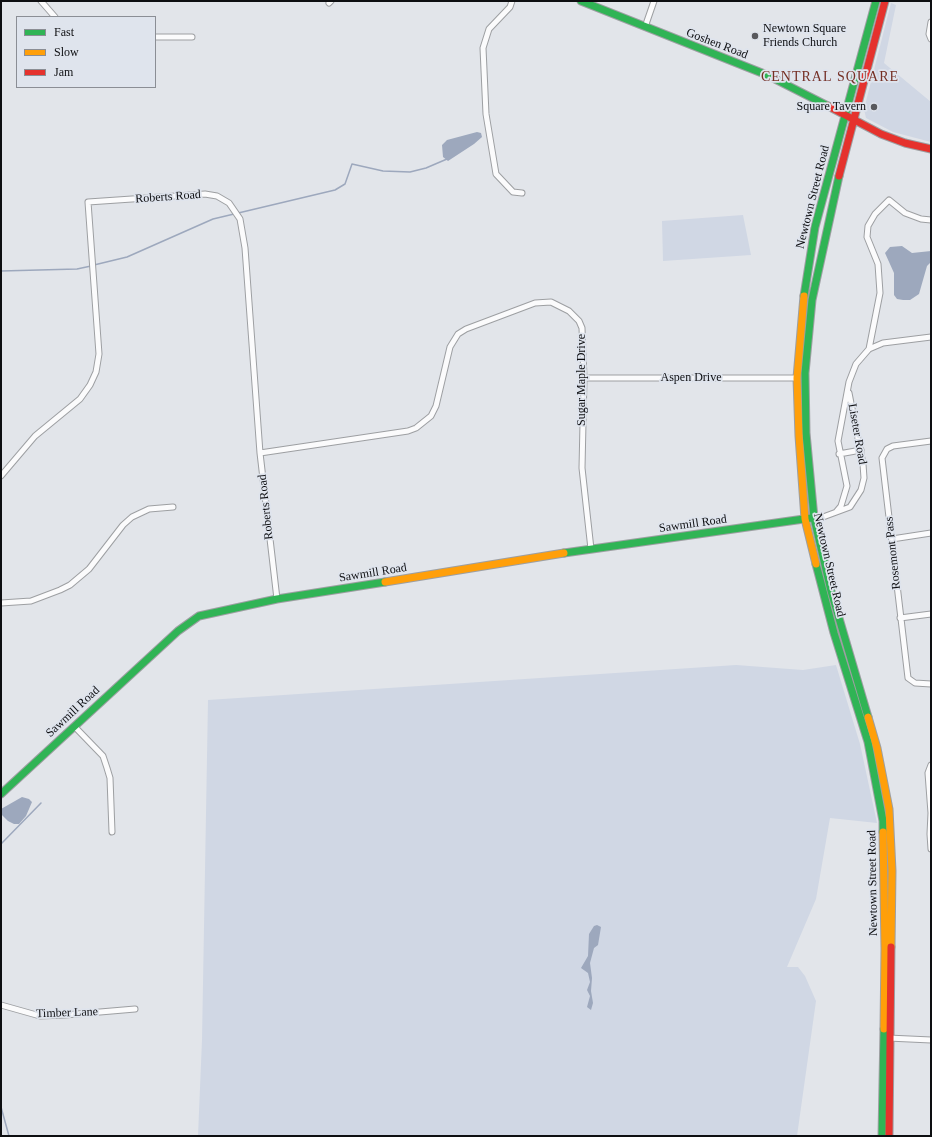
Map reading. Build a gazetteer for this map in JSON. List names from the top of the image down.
{
  "streets": {
    "main road": ["Goshen Road", "Newtown Street Road", "Sawmill Road"],
    "street": [
      "Roberts Road",
      "Aspen Drive",
      "Sugar Maple Drive",
      "Liseter Road",
      "Rosemont Pass",
      "Timber Lane"
    ]
  },
  "crossings": [
    ["Goshen Road", "Newtown Street Road"],
    ["Roberts Road", "Sugar Maple Drive"],
    ["Roberts Road", "Sawmill Road"],
    ["Newtown Street Road", "Aspen Drive"],
    ["Newtown Street Road", "Liseter Road"],
    ["Newtown Street Road", "Sawmill Road"],
    ["Aspen Drive", "Sugar Maple Drive"],
    ["Sugar Maple Drive", "Sawmill Road"],
    ["Liseter Road", "Sawmill Road"]
  ],
  "districts": ["CENTRAL SQUARE"],
  "places": ["Newtown Square Friends Church", "Square Tavern"],
  "legend": ["Fast", "Slow", "Jam"]
}
